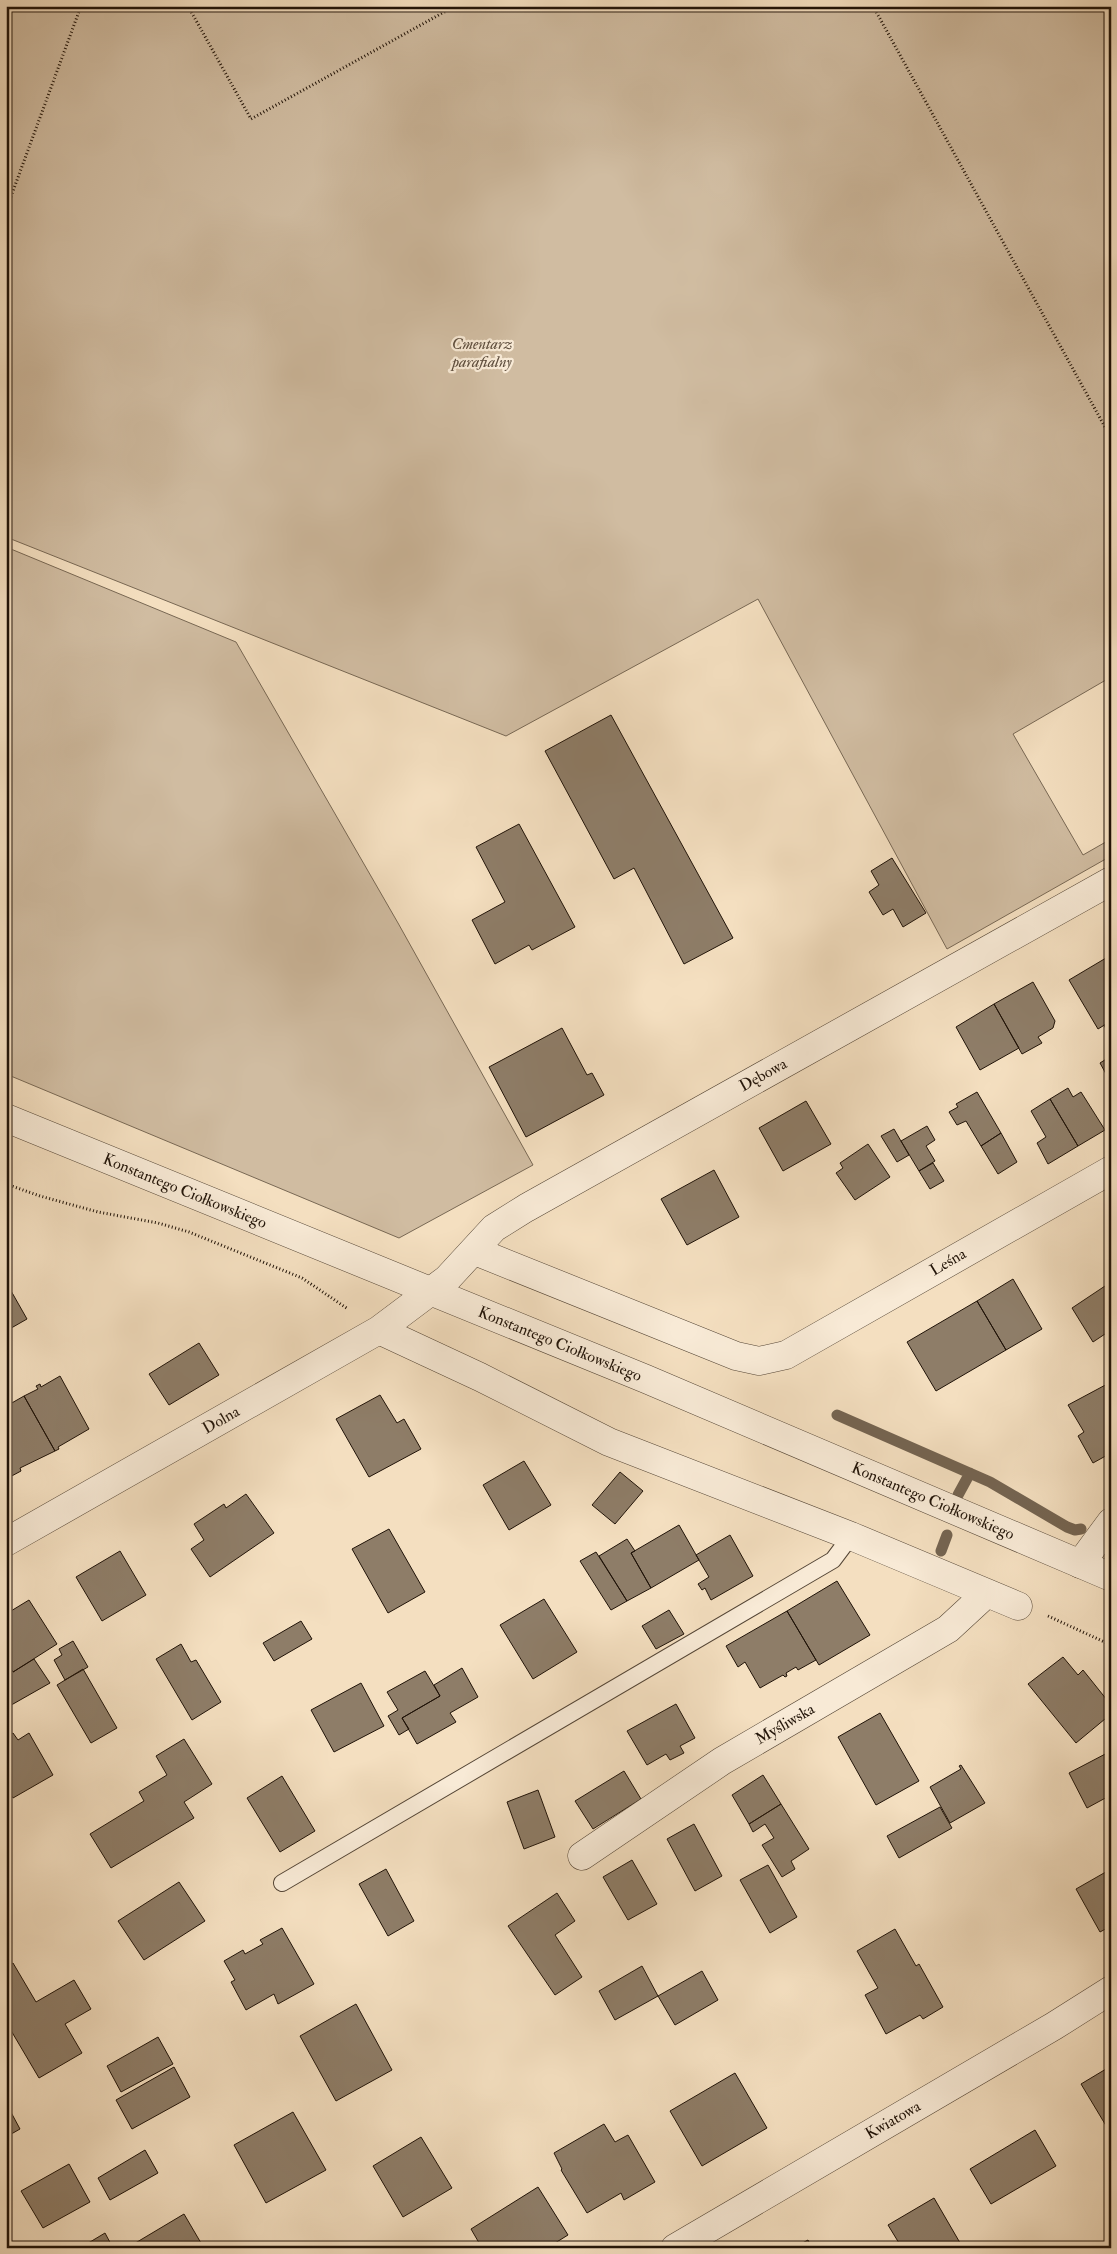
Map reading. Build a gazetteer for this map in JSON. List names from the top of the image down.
{
  "streets": {
    "street": [
      "Dębowa",
      "Konstantego Ciołkowskiego",
      "Leśna",
      "Dolna",
      "Myśliwska",
      "Kwiatowa"
    ]
  },
  "crossings": [
    ["Dębowa", "Konstantego Ciołkowskiego"],
    ["Dębowa", "Leśna"],
    ["Dębowa", "Dolna"],
    ["Konstantego Ciołkowskiego", "Dolna"]
  ],
  "parks": ["Cmentarz parafialny"]
}
